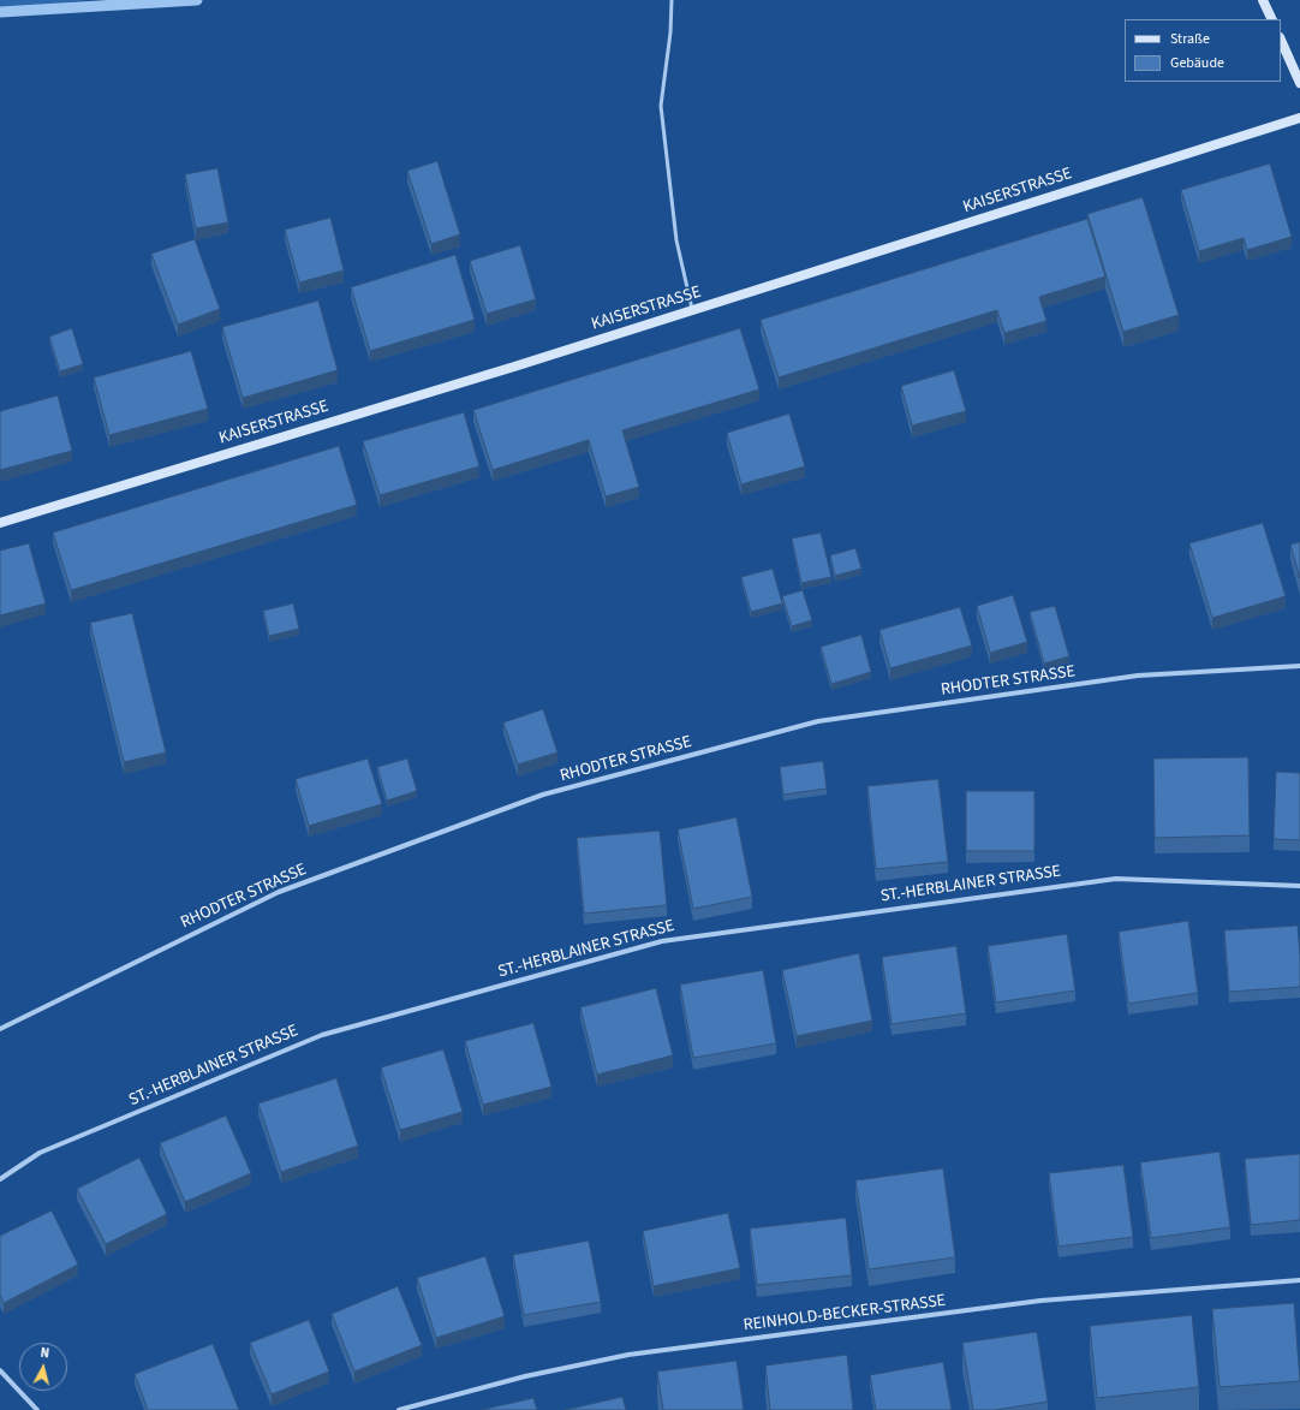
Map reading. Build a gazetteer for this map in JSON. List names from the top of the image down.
{
  "streets": {
    "main road": ["KAISERSTRASSE"],
    "street": ["RHODTER STRASSE", "ST.-HERBLAINER STRASSE", "REINHOLD-BECKER-STRASSE"]
  },
  "legend": ["Straße", "Gebäude"],
  "north": "top"
}
